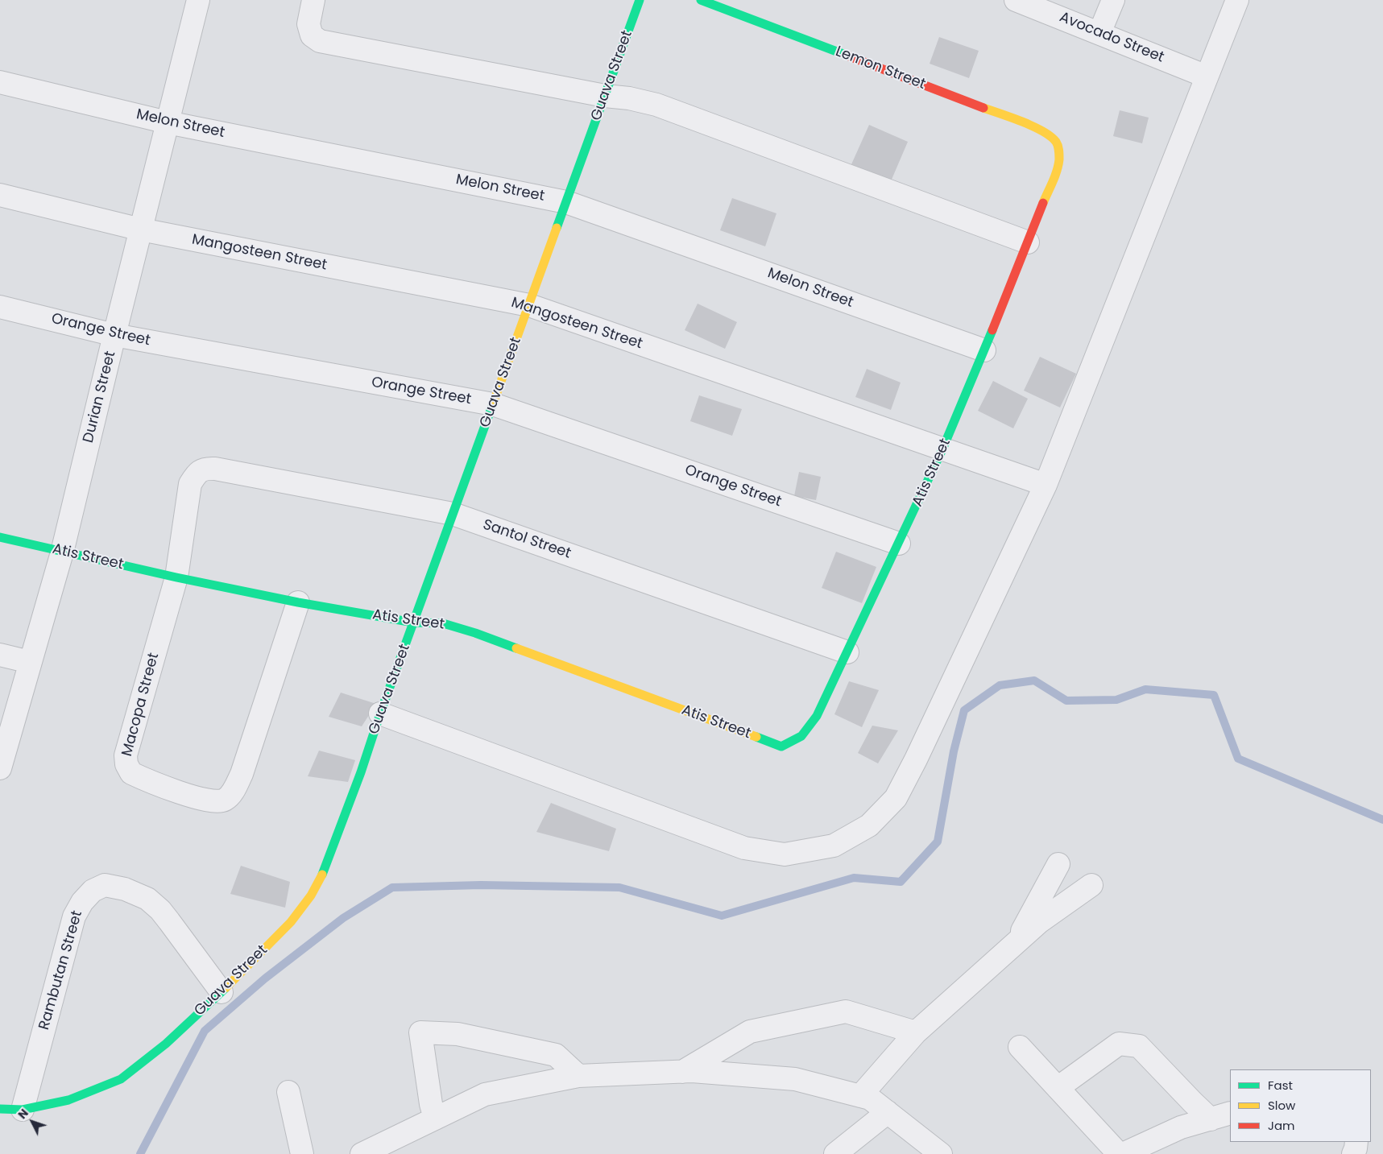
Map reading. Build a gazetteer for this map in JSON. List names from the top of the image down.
{
  "streets": {
    "street": [
      "Avocado Street",
      "Lemon Street",
      "Guava Street",
      "Melon Street",
      "Mangosteen Street",
      "Orange Street",
      "Durian Street",
      "Atis Street",
      "Santol Street",
      "Macopa Street",
      "Rambutan Street"
    ]
  },
  "crossings": [
    ["Lemon Street", "Atis Street"],
    ["Guava Street", "Melon Street"],
    ["Guava Street", "Mangosteen Street"],
    ["Guava Street", "Orange Street"],
    ["Guava Street", "Atis Street"],
    ["Guava Street", "Santol Street"],
    ["Guava Street", "Rambutan Street"],
    ["Melon Street", "Durian Street"],
    ["Melon Street", "Atis Street"],
    ["Mangosteen Street", "Durian Street"],
    ["Mangosteen Street", "Atis Street"],
    ["Orange Street", "Durian Street"],
    ["Orange Street", "Atis Street"],
    ["Durian Street", "Atis Street"],
    ["Atis Street", "Santol Street"],
    ["Atis Street", "Macopa Street"],
    ["Santol Street", "Macopa Street"]
  ],
  "legend": ["Fast", "Slow", "Jam"],
  "north": "top left"
}
